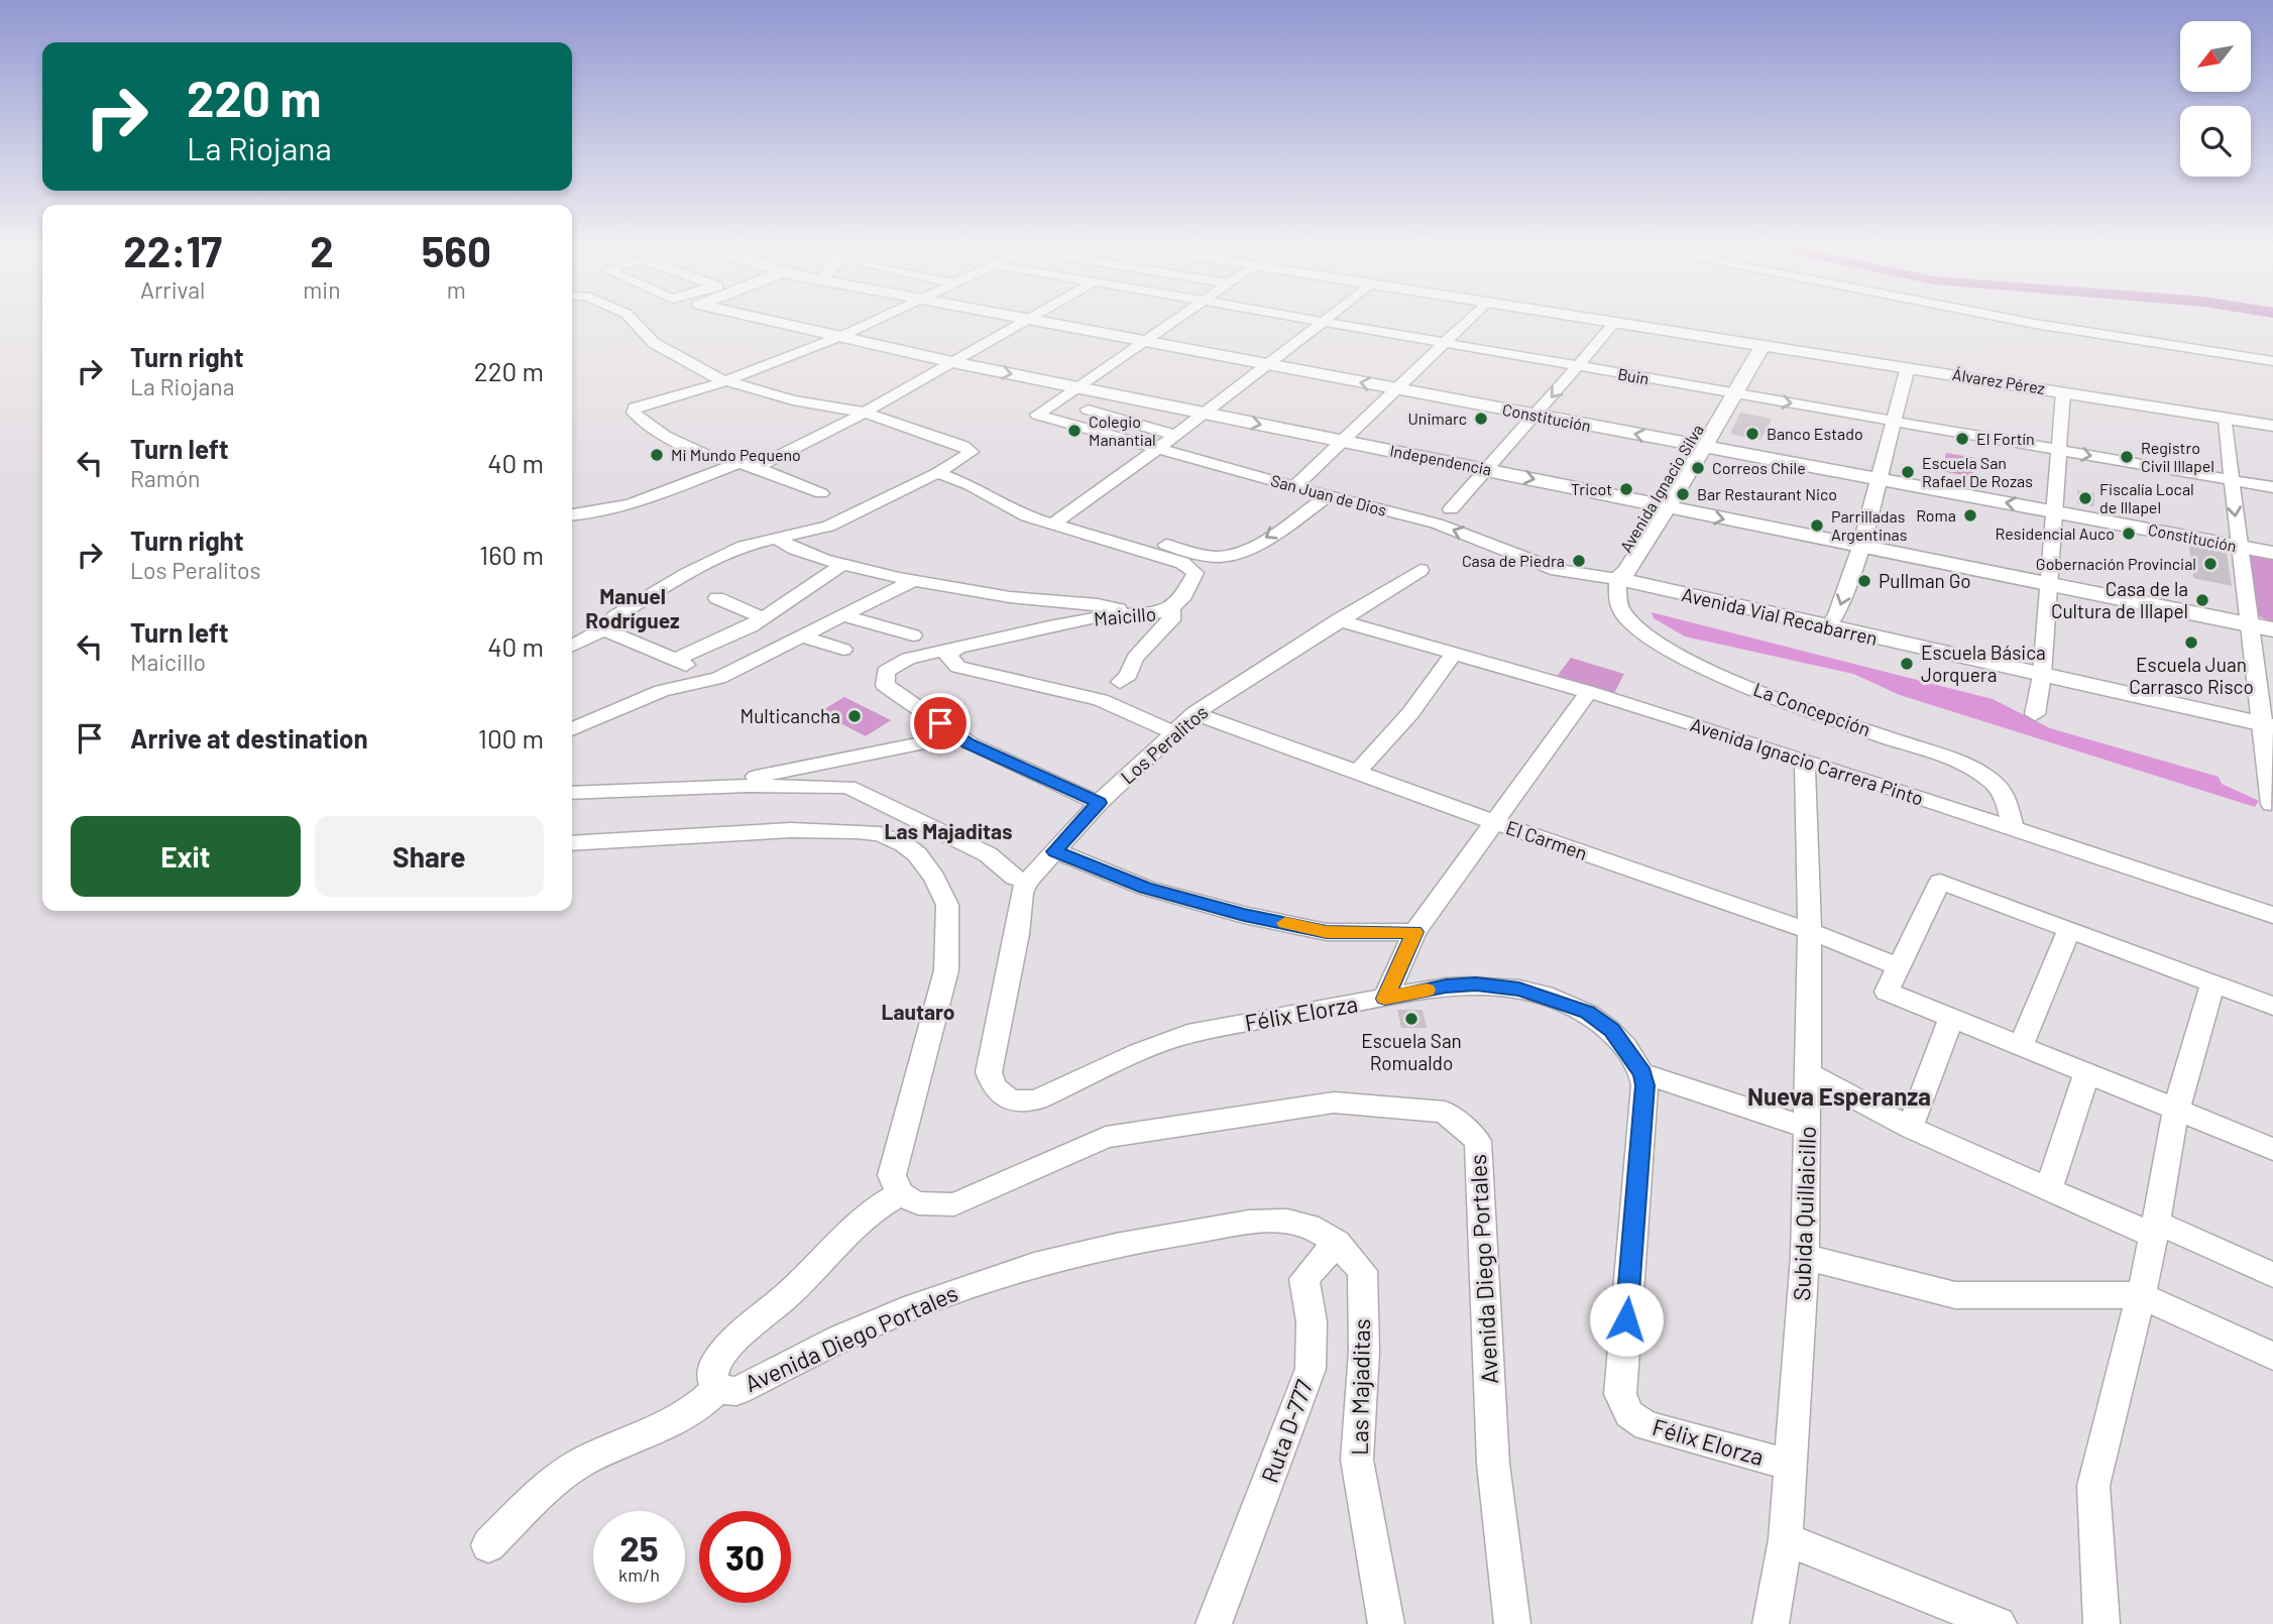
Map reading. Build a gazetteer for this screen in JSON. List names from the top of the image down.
{
  "streets": {
    "main road": [
      "Álvarez Pérez",
      "Constitución",
      "Independencia",
      "Avenida Ignacio Silva",
      "Avenida Vial Recabarren"
    ],
    "street": [
      "Buin",
      "San Juan de Dios",
      "Maicillo",
      "La Concepción",
      "Los Peralitos",
      "Avenida Ignacio Carrera Pinto",
      "El Carmen",
      "Félix Elorza",
      "Subida Quillaicillo",
      "Avenida Diego Portales",
      "Las Majaditas",
      "Ruta D-777"
    ]
  },
  "crossings": [
    ["Buin", "Avenida Ignacio Silva"],
    ["Álvarez Pérez", "Avenida Ignacio Silva"],
    ["Constitución", "Avenida Ignacio Silva"],
    ["Independencia", "Avenida Ignacio Silva"],
    ["Independencia", "San Juan de Dios"],
    ["Avenida Ignacio Silva", "San Juan de Dios"],
    ["Avenida Ignacio Silva", "Avenida Vial Recabarren"],
    ["Avenida Ignacio Silva", "La Concepción"],
    ["San Juan de Dios", "Avenida Vial Recabarren"],
    ["San Juan de Dios", "La Concepción"],
    ["Maicillo", "Los Peralitos"],
    ["Avenida Vial Recabarren", "La Concepción"],
    ["La Concepción", "Avenida Ignacio Carrera Pinto"],
    ["Los Peralitos", "Avenida Ignacio Carrera Pinto"],
    ["Los Peralitos", "El Carmen"],
    ["Los Peralitos", "Félix Elorza"],
    ["Avenida Ignacio Carrera Pinto", "Subida Quillaicillo"],
    ["El Carmen", "Subida Quillaicillo"],
    ["Félix Elorza", "Subida Quillaicillo"],
    ["Avenida Diego Portales", "Las Majaditas"],
    ["Avenida Diego Portales", "Ruta D-777"],
    ["Las Majaditas", "Ruta D-777"]
  ],
  "one_way": ["Constitución", "Independencia", "San Juan de Dios"],
  "districts": [
    "Manuel Rodríguez",
    "Las Majaditas",
    "Lautaro",
    "Nueva Esperanza"
  ],
  "places": [
    "Unimarc",
    "Colegio Manantial",
    "Banco Estado",
    "El Fortín",
    "Mi Mundo Pequeno",
    "Registro Civil Illapel",
    "Correos Chile",
    "Escuela San Rafael De Rozas",
    "Tricot",
    "Bar Restaurant Nico",
    "Fiscalía Local de Illapel",
    "Roma",
    "Parrilladas Argentinas",
    "Residencial Auco",
    "Casa de Piedra",
    "Gobernación Provincial",
    "Pullman Go",
    "Casa de la Cultura de Illapel",
    "Escuela Juan Carrasco Risco",
    "Escuela Básica Jorquera",
    "Multicancha",
    "Escuela San Romualdo"
  ],
  "north": "bottom left",
  "page": {
    "turn": ["220 m", "La Riojana"],
    "eta": [
      "22:17",
      "Arrival",
      "2",
      "min",
      "560",
      "m"
    ],
    "list": [
      {
        "name": "Turn right",
        "note": "La Riojana",
        "value": "220 m"
      },
      {
        "name": "Turn left",
        "note": "Ramón",
        "value": "40 m"
      },
      {
        "name": "Turn right",
        "note": "Los Peralitos",
        "value": "160 m"
      },
      {
        "name": "Turn left",
        "note": "Maicillo",
        "value": "40 m"
      },
      {
        "name": "Arrive at destination",
        "value": "100 m"
      }
    ],
    "buttons": ["Exit", "Share"],
    "speed": "25 km/h",
    "limit": "30"
  }
}
